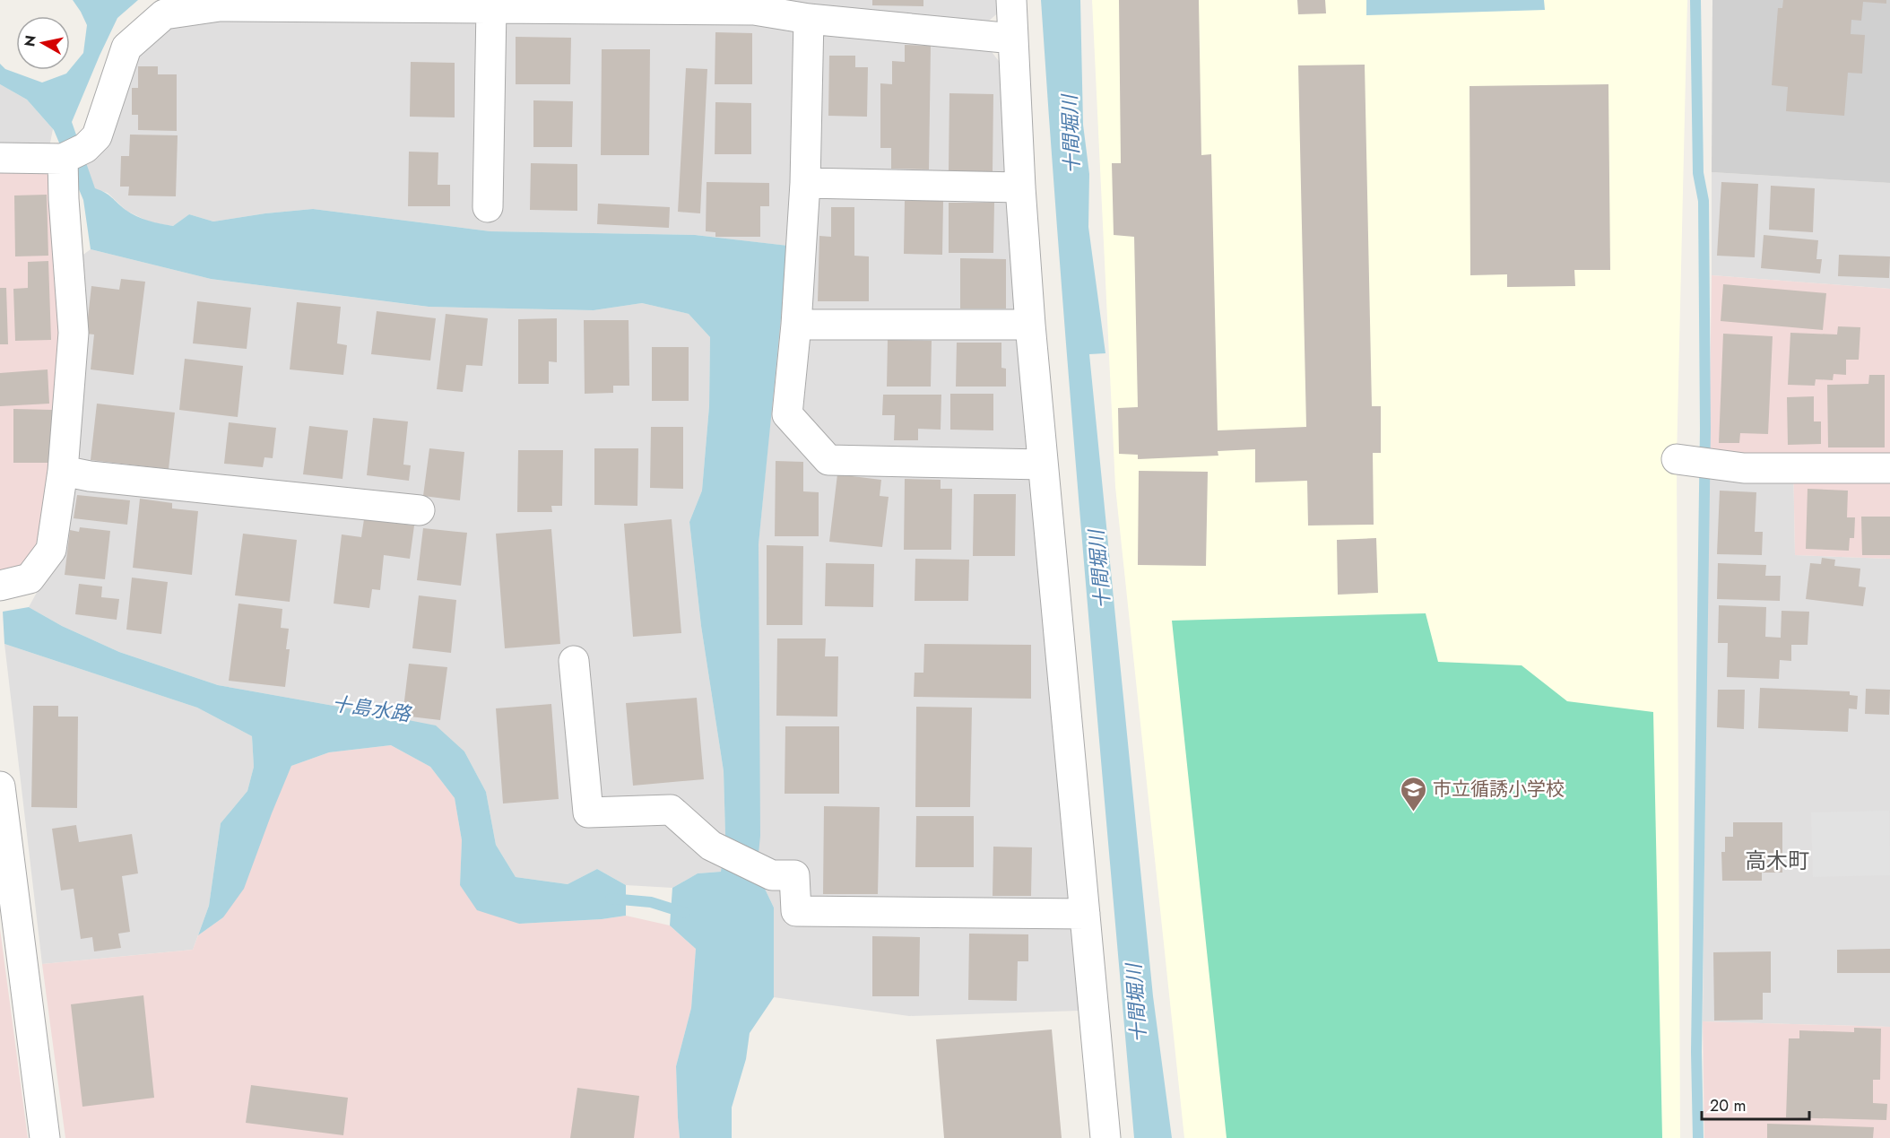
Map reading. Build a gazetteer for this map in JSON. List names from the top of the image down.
{
  "districts": ["高木町"],
  "water": ["十間堀川", "十島水路"],
  "places": {
    "school or university": ["市立循誘小学校"]
  },
  "scale_bar": "20 m",
  "north": "left"
}
